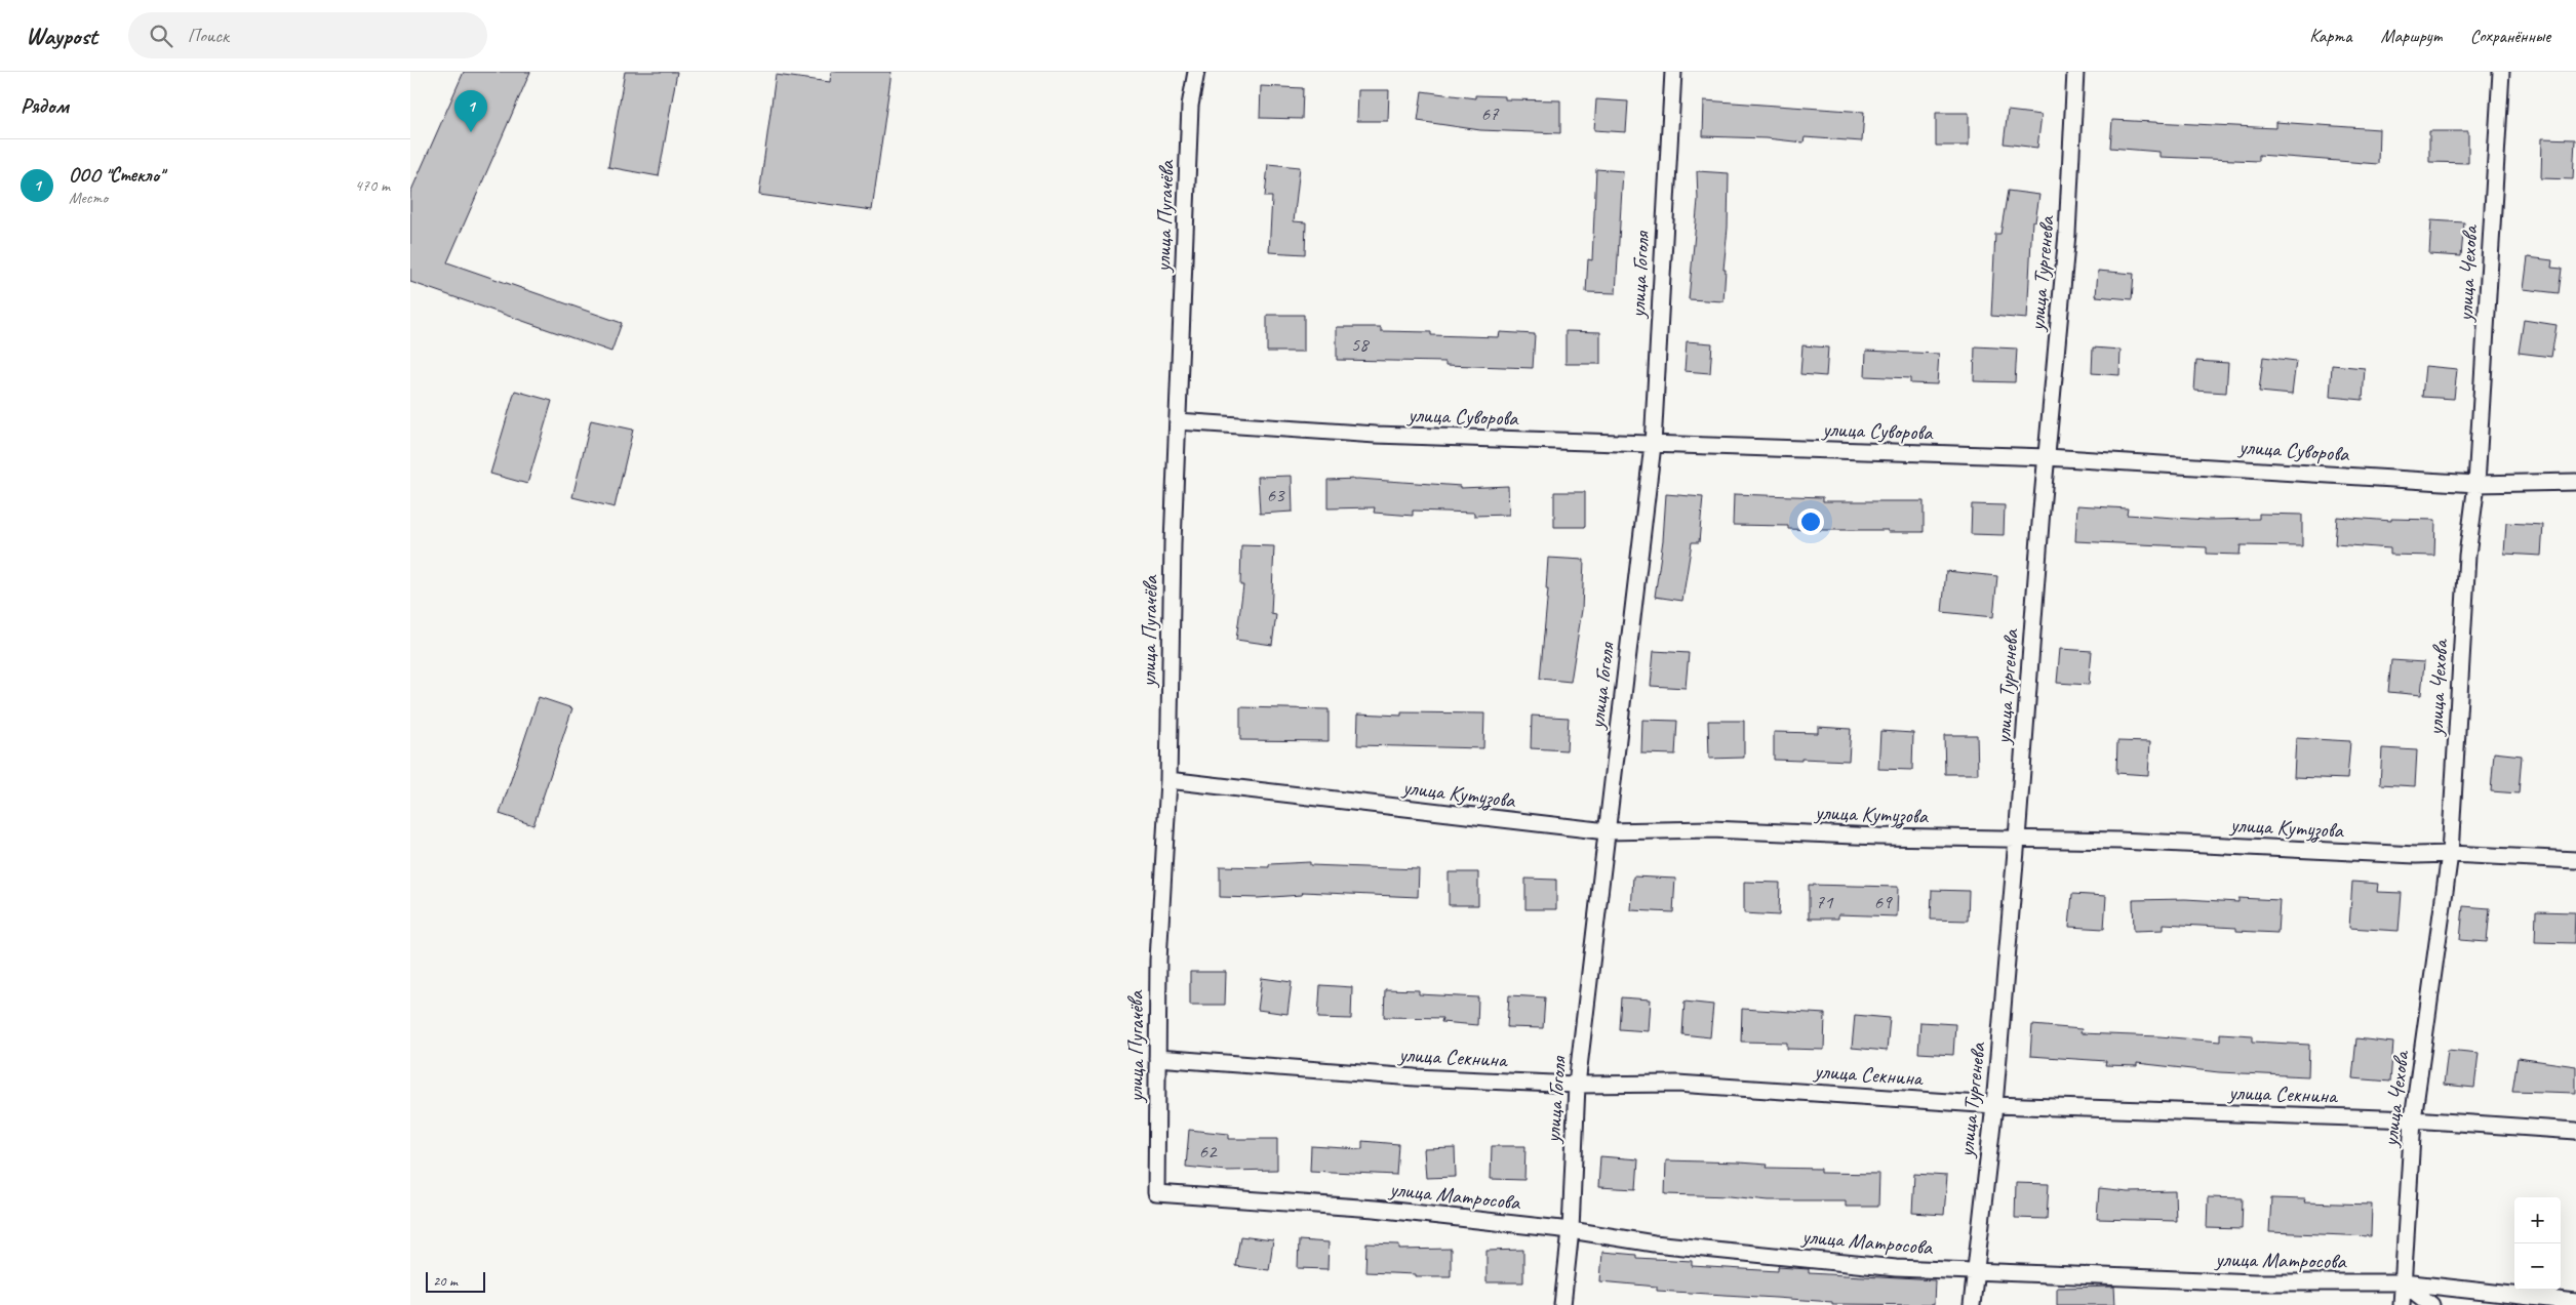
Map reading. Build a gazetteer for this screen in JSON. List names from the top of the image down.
{
  "streets": {
    "street": [
      "улица Пугачёва",
      "улица Тургенева",
      "улица Чехова",
      "улица Гоголя",
      "улица Суворова",
      "улица Кутузова",
      "улица Секнина",
      "улица Матросова"
    ]
  },
  "crossings": [
    ["улица Пугачёва", "улица Суворова"],
    ["улица Пугачёва", "улица Кутузова"],
    ["улица Пугачёва", "улица Секнина"],
    ["улица Пугачёва", "улица Матросова"],
    ["улица Тургенева", "улица Суворова"],
    ["улица Тургенева", "улица Кутузова"],
    ["улица Тургенева", "улица Секнина"],
    ["улица Тургенева", "улица Матросова"],
    ["улица Чехова", "улица Суворова"],
    ["улица Чехова", "улица Кутузова"],
    ["улица Чехова", "улица Секнина"],
    ["улица Чехова", "улица Матросова"],
    ["улица Гоголя", "улица Суворова"],
    ["улица Гоголя", "улица Кутузова"],
    ["улица Гоголя", "улица Секнина"],
    ["улица Гоголя", "улица Матросова"]
  ],
  "house_numbers": [
    "67",
    "58",
    "63",
    "71",
    "69",
    "62"
  ],
  "scale_bar": "20 m",
  "page": {
    "header": "Waypost",
    "search": "Поиск",
    "nav": ["Карта", "Маршрут", "Сохранённые"],
    "heading": "Рядом",
    "pins": "1",
    "list": [
      {
        "mark": "1",
        "name": "ООО \"Стекло\"",
        "note": "Место",
        "value": "470 m"
      }
    ],
    "map_buttons": ["+", "−"],
    "scale": "20 m"
  }
}
